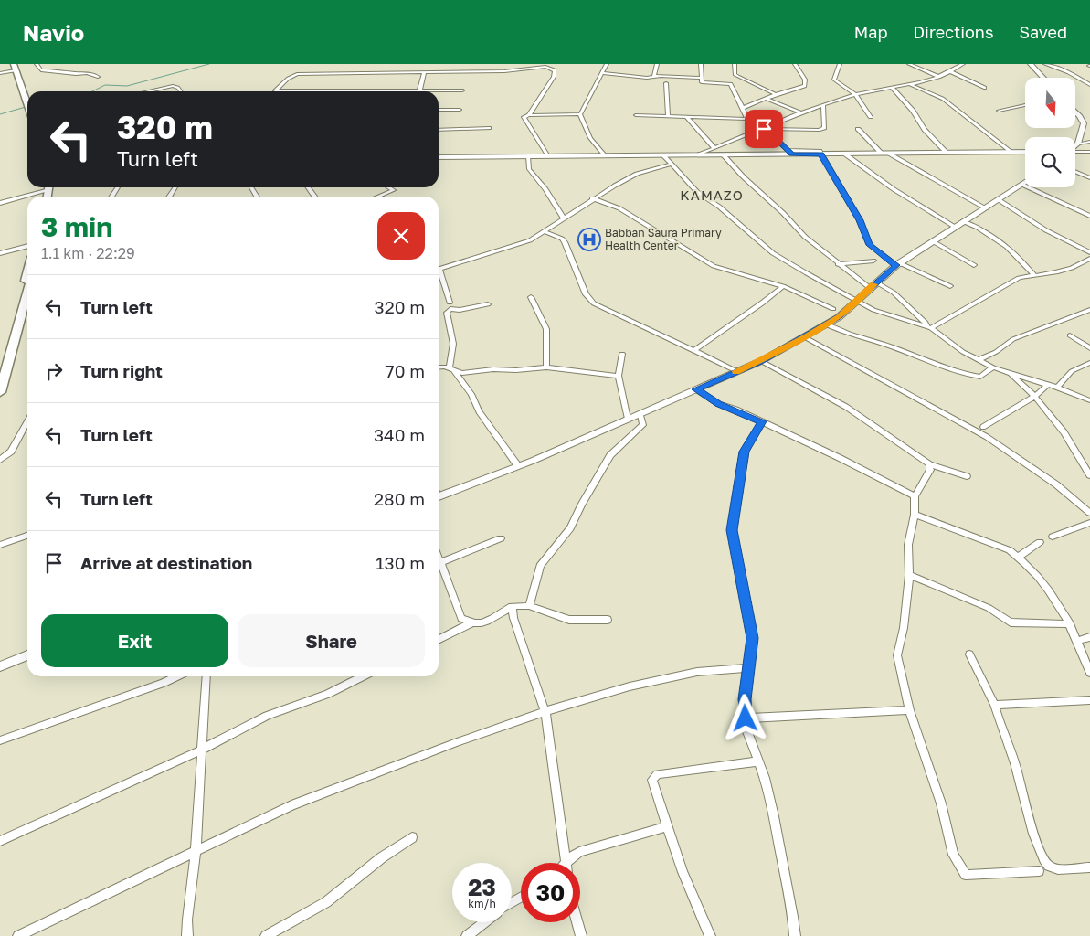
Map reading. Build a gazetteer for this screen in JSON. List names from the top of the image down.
{
  "districts": ["KAMAZO"],
  "places": {
    "hospital": ["Babban Saura Primary Health Center"]
  },
  "north": "bottom",
  "page": {
    "header": "Navio",
    "nav": ["Map", "Directions", "Saved"],
    "turn": ["320 m", "Turn left"],
    "heading": ["3 min", "1.1 km · 22:29"],
    "list": [
      {
        "name": "Turn left",
        "value": "320 m"
      },
      {
        "name": "Turn right",
        "value": "70 m"
      },
      {
        "name": "Turn left",
        "value": "340 m"
      },
      {
        "name": "Turn left",
        "value": "280 m"
      },
      {
        "name": "Arrive at destination",
        "value": "130 m"
      }
    ],
    "buttons": ["Exit", "Share"],
    "speed": "23 km/h",
    "limit": "30"
  }
}
